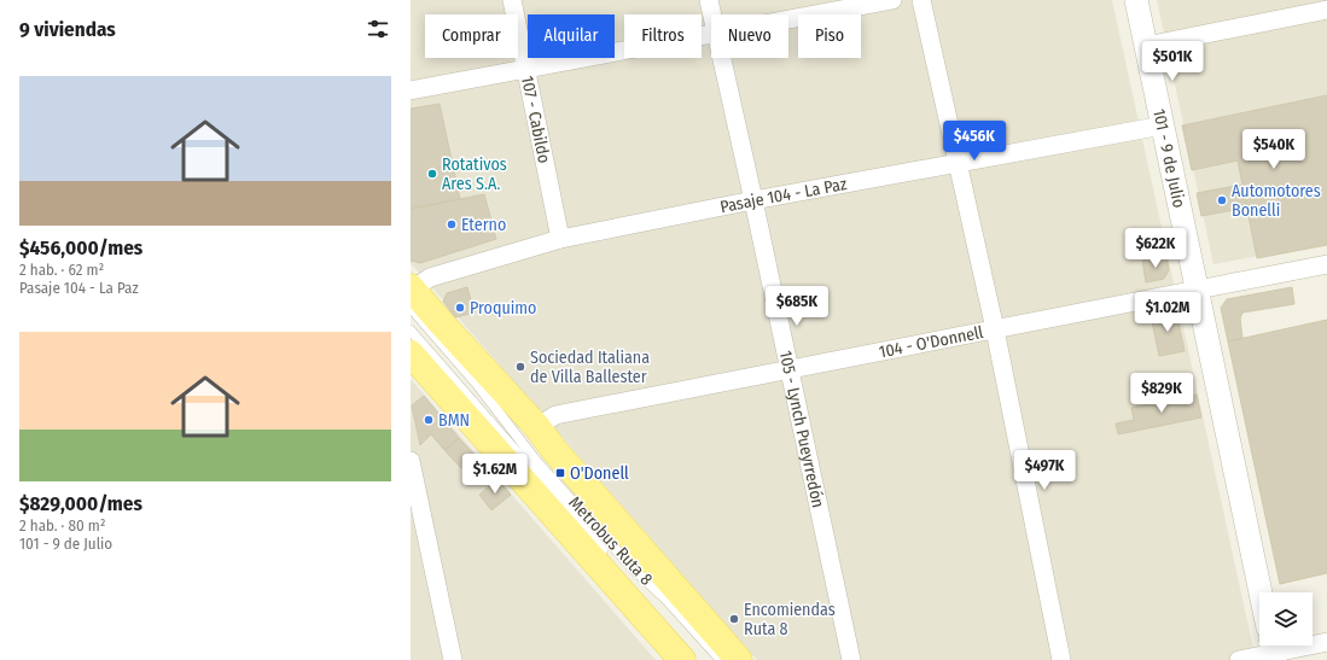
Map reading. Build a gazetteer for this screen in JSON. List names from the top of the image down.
{
  "streets": {
    "street": [
      "107 - Cabildo",
      "101 - 9 de Julio",
      "Pasaje 104 - La Paz",
      "104 - O'Donnell",
      "105 - Lynch Pueyrredón"
    ],
    "lane": ["Metrobus Ruta 8"]
  },
  "crossings": [
    ["107 - Cabildo", "Pasaje 104 - La Paz"],
    ["101 - 9 de Julio", "Pasaje 104 - La Paz"],
    ["101 - 9 de Julio", "104 - O'Donnell"],
    ["Pasaje 104 - La Paz", "105 - Lynch Pueyrredón"],
    ["Pasaje 104 - La Paz", "Metrobus Ruta 8"],
    ["104 - O'Donnell", "105 - Lynch Pueyrredón"]
  ],
  "places": {
    "other": [
      "Rotativos Ares S.A.",
      "Automotores Bonelli",
      "Eterno",
      "Proquimo",
      "Sociedad Italiana de Villa Ballester",
      "BMN",
      "Encomiendas Ruta 8"
    ],
    "transit": ["O'Donell"]
  },
  "page": {
    "heading": "9 viviendas",
    "chip": [
      "Comprar",
      "Alquilar",
      "Filtros",
      "Nuevo",
      "Piso"
    ],
    "price": [
      "$501K",
      "$456K",
      "$540K",
      "$622K",
      "$685K",
      "$1.02M",
      "$829K",
      "$497K",
      "$1.62M"
    ],
    "list": [
      {
        "name": "$456,000/mes",
        "note": "2 hab. · 62 m² · Pasaje 104 - La Paz"
      },
      {
        "name": "$829,000/mes",
        "note": "2 hab. · 80 m² · 101 - 9 de Julio"
      }
    ]
  }
}
